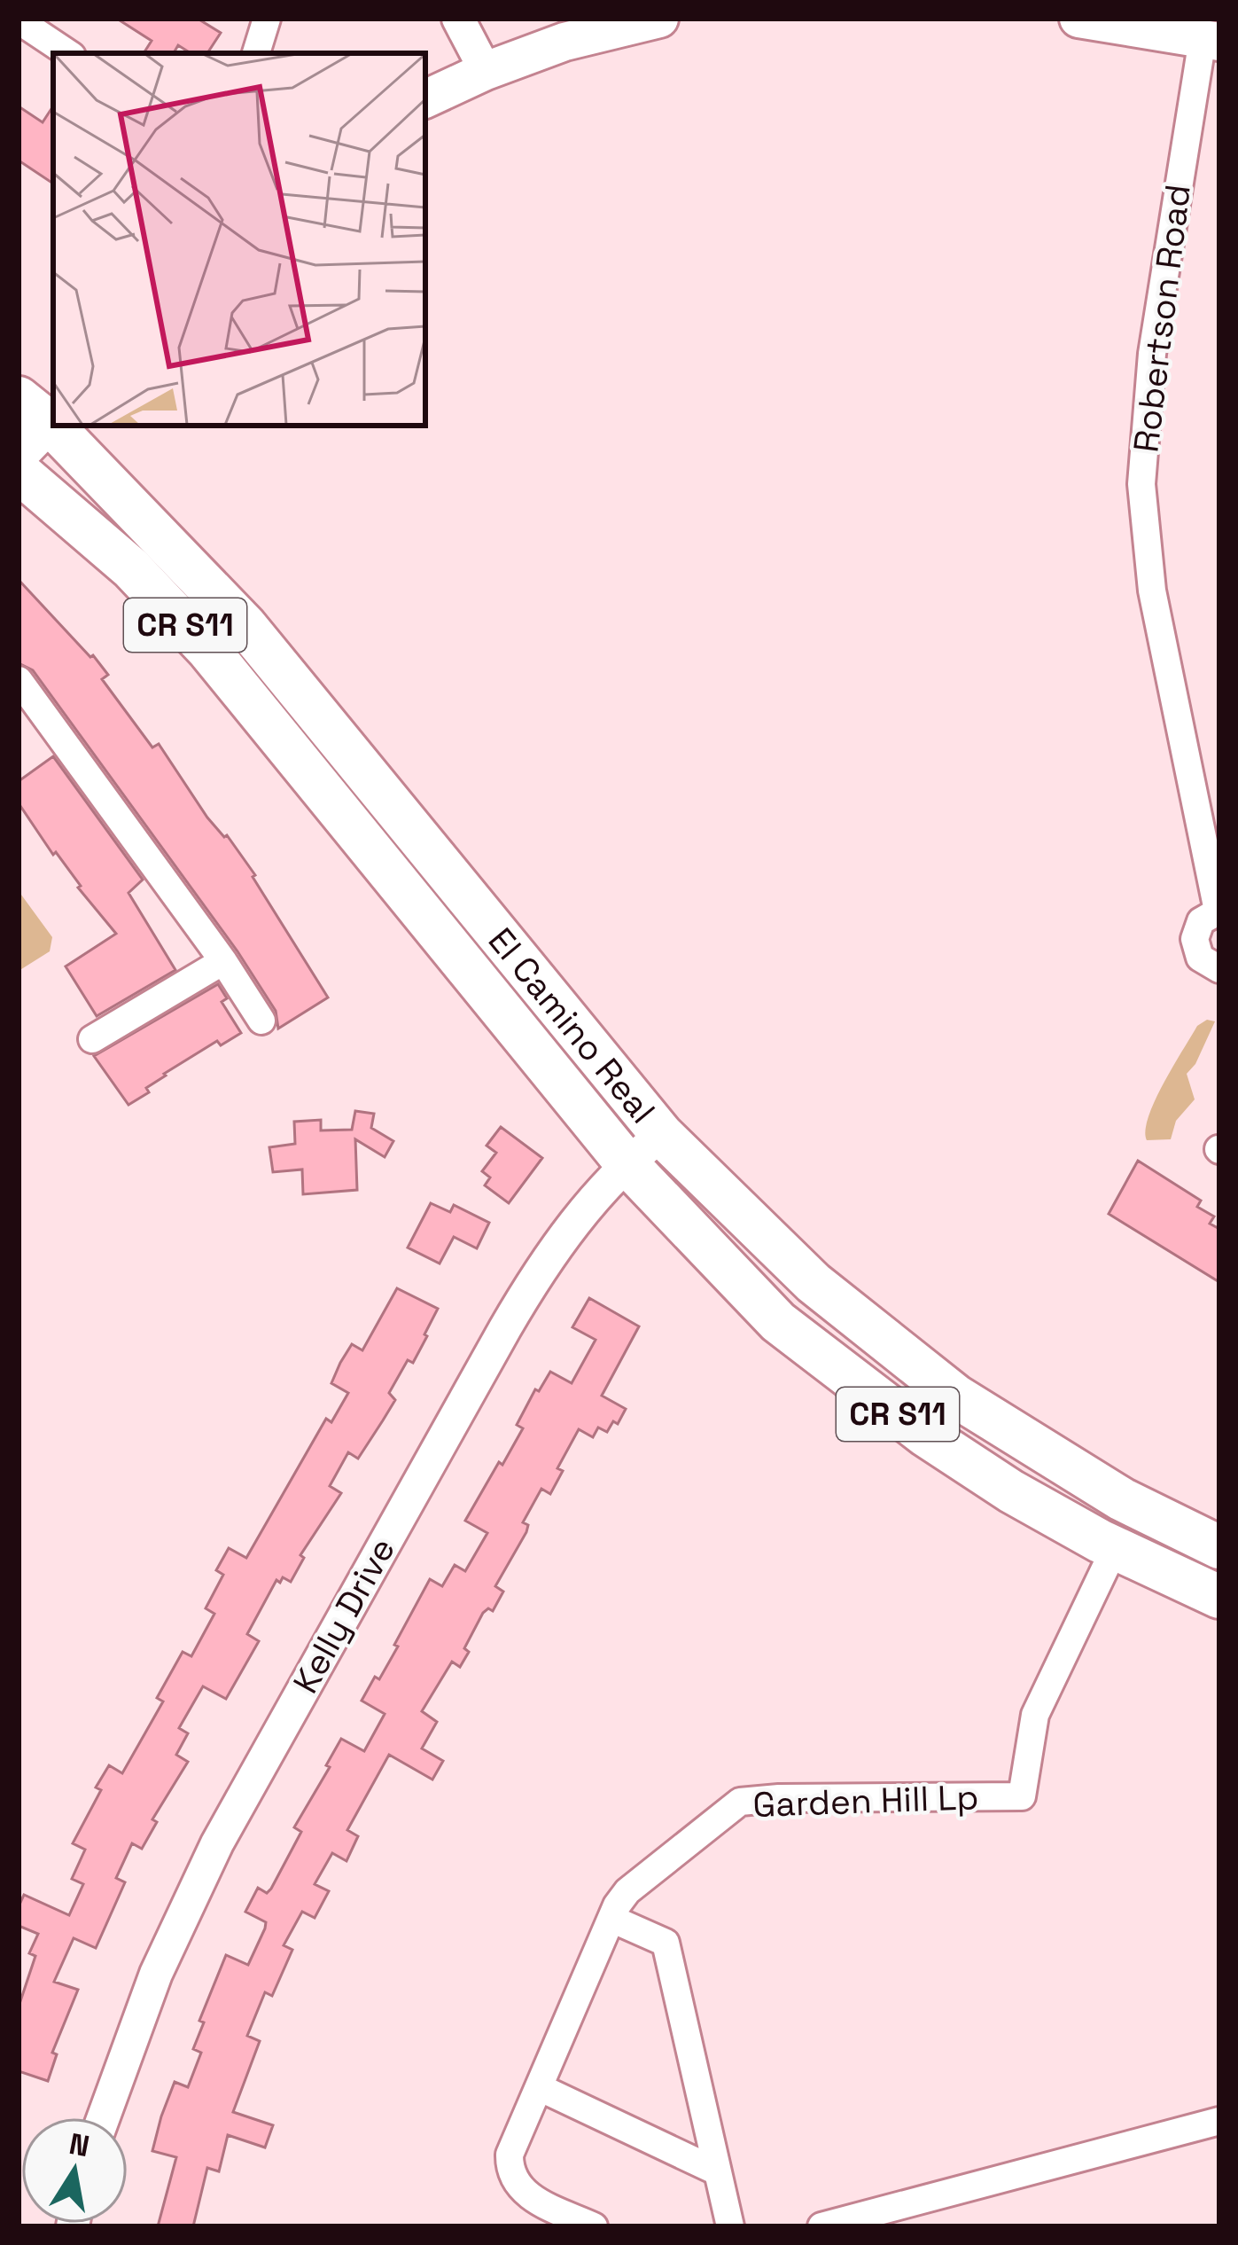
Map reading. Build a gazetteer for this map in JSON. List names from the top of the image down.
{
  "streets": {
    "main road": ["CR S11", "El Camino Real"],
    "street": ["Robertson Road", "Kelly Drive", "Garden Hill Lp"]
  },
  "crossings": [
    ["El Camino Real", "Kelly Drive"],
    ["El Camino Real", "Garden Hill Lp"]
  ],
  "north": "top"
}
